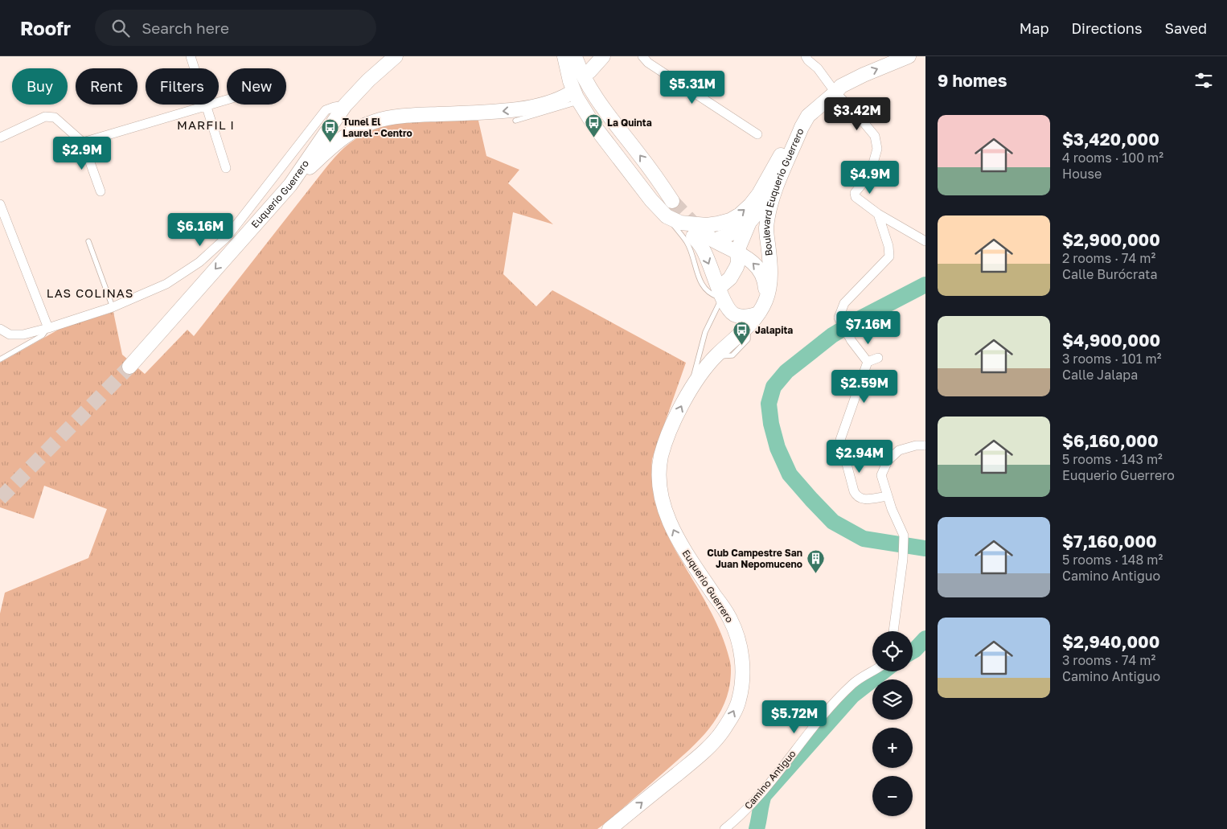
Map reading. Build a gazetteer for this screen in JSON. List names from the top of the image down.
{
  "streets": {
    "main road": ["Boulevard Euquerio Guerrero", "Euquerio Guerrero"],
    "street": ["Camino Antiguo"]
  },
  "crossings": [
    ["Boulevard Euquerio Guerrero", "Euquerio Guerrero"]
  ],
  "districts": ["MARFIL I", "LAS COLINAS"],
  "places": {
    "bus stop": ["La Quinta", "Tunel El Laurel - Centro", "Jalapita"],
    "building": ["Club Campestre San Juan Nepomuceno"]
  },
  "page": {
    "header": "Roofr",
    "search": "Search here",
    "nav": ["Map", "Directions", "Saved"],
    "heading": "9 homes",
    "chip": [
      "Buy",
      "Rent",
      "Filters",
      "New"
    ],
    "price": [
      "$5.31M",
      "$3.42M",
      "$2.9M",
      "$4.9M",
      "$6.16M",
      "$7.16M",
      "$2.59M",
      "$2.94M",
      "$5.72M"
    ],
    "list": [
      {
        "name": "$3,420,000",
        "note": "4 rooms · 100 m² · House"
      },
      {
        "name": "$2,900,000",
        "note": "2 rooms · 74 m² · Calle Burócrata"
      },
      {
        "name": "$4,900,000",
        "note": "3 rooms · 101 m² · Calle Jalapa"
      },
      {
        "name": "$6,160,000",
        "note": "5 rooms · 143 m² · Euquerio Guerrero"
      },
      {
        "name": "$7,160,000",
        "note": "5 rooms · 148 m² · Camino Antiguo"
      },
      {
        "name": "$2,940,000",
        "note": "3 rooms · 74 m² · Camino Antiguo"
      }
    ],
    "map_buttons": ["+", "−"]
  }
}
